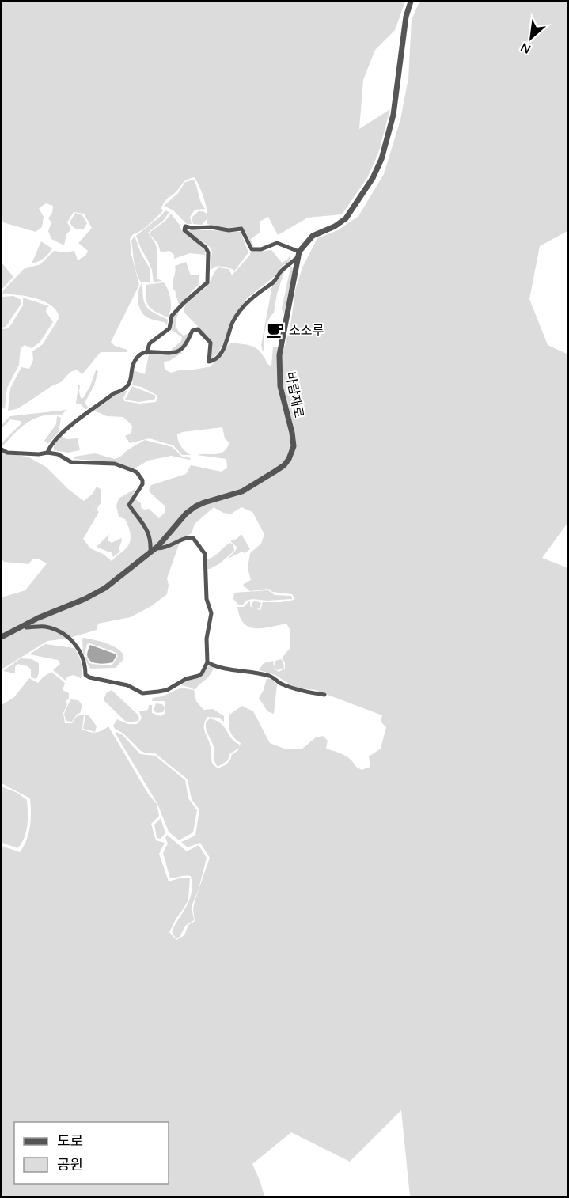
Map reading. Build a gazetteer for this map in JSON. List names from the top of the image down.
{
  "streets": {
    "street": ["바람재로"]
  },
  "places": {
    "cafe": ["소소루"]
  },
  "legend": ["도로", "공원"],
  "north": "bottom left"
}
